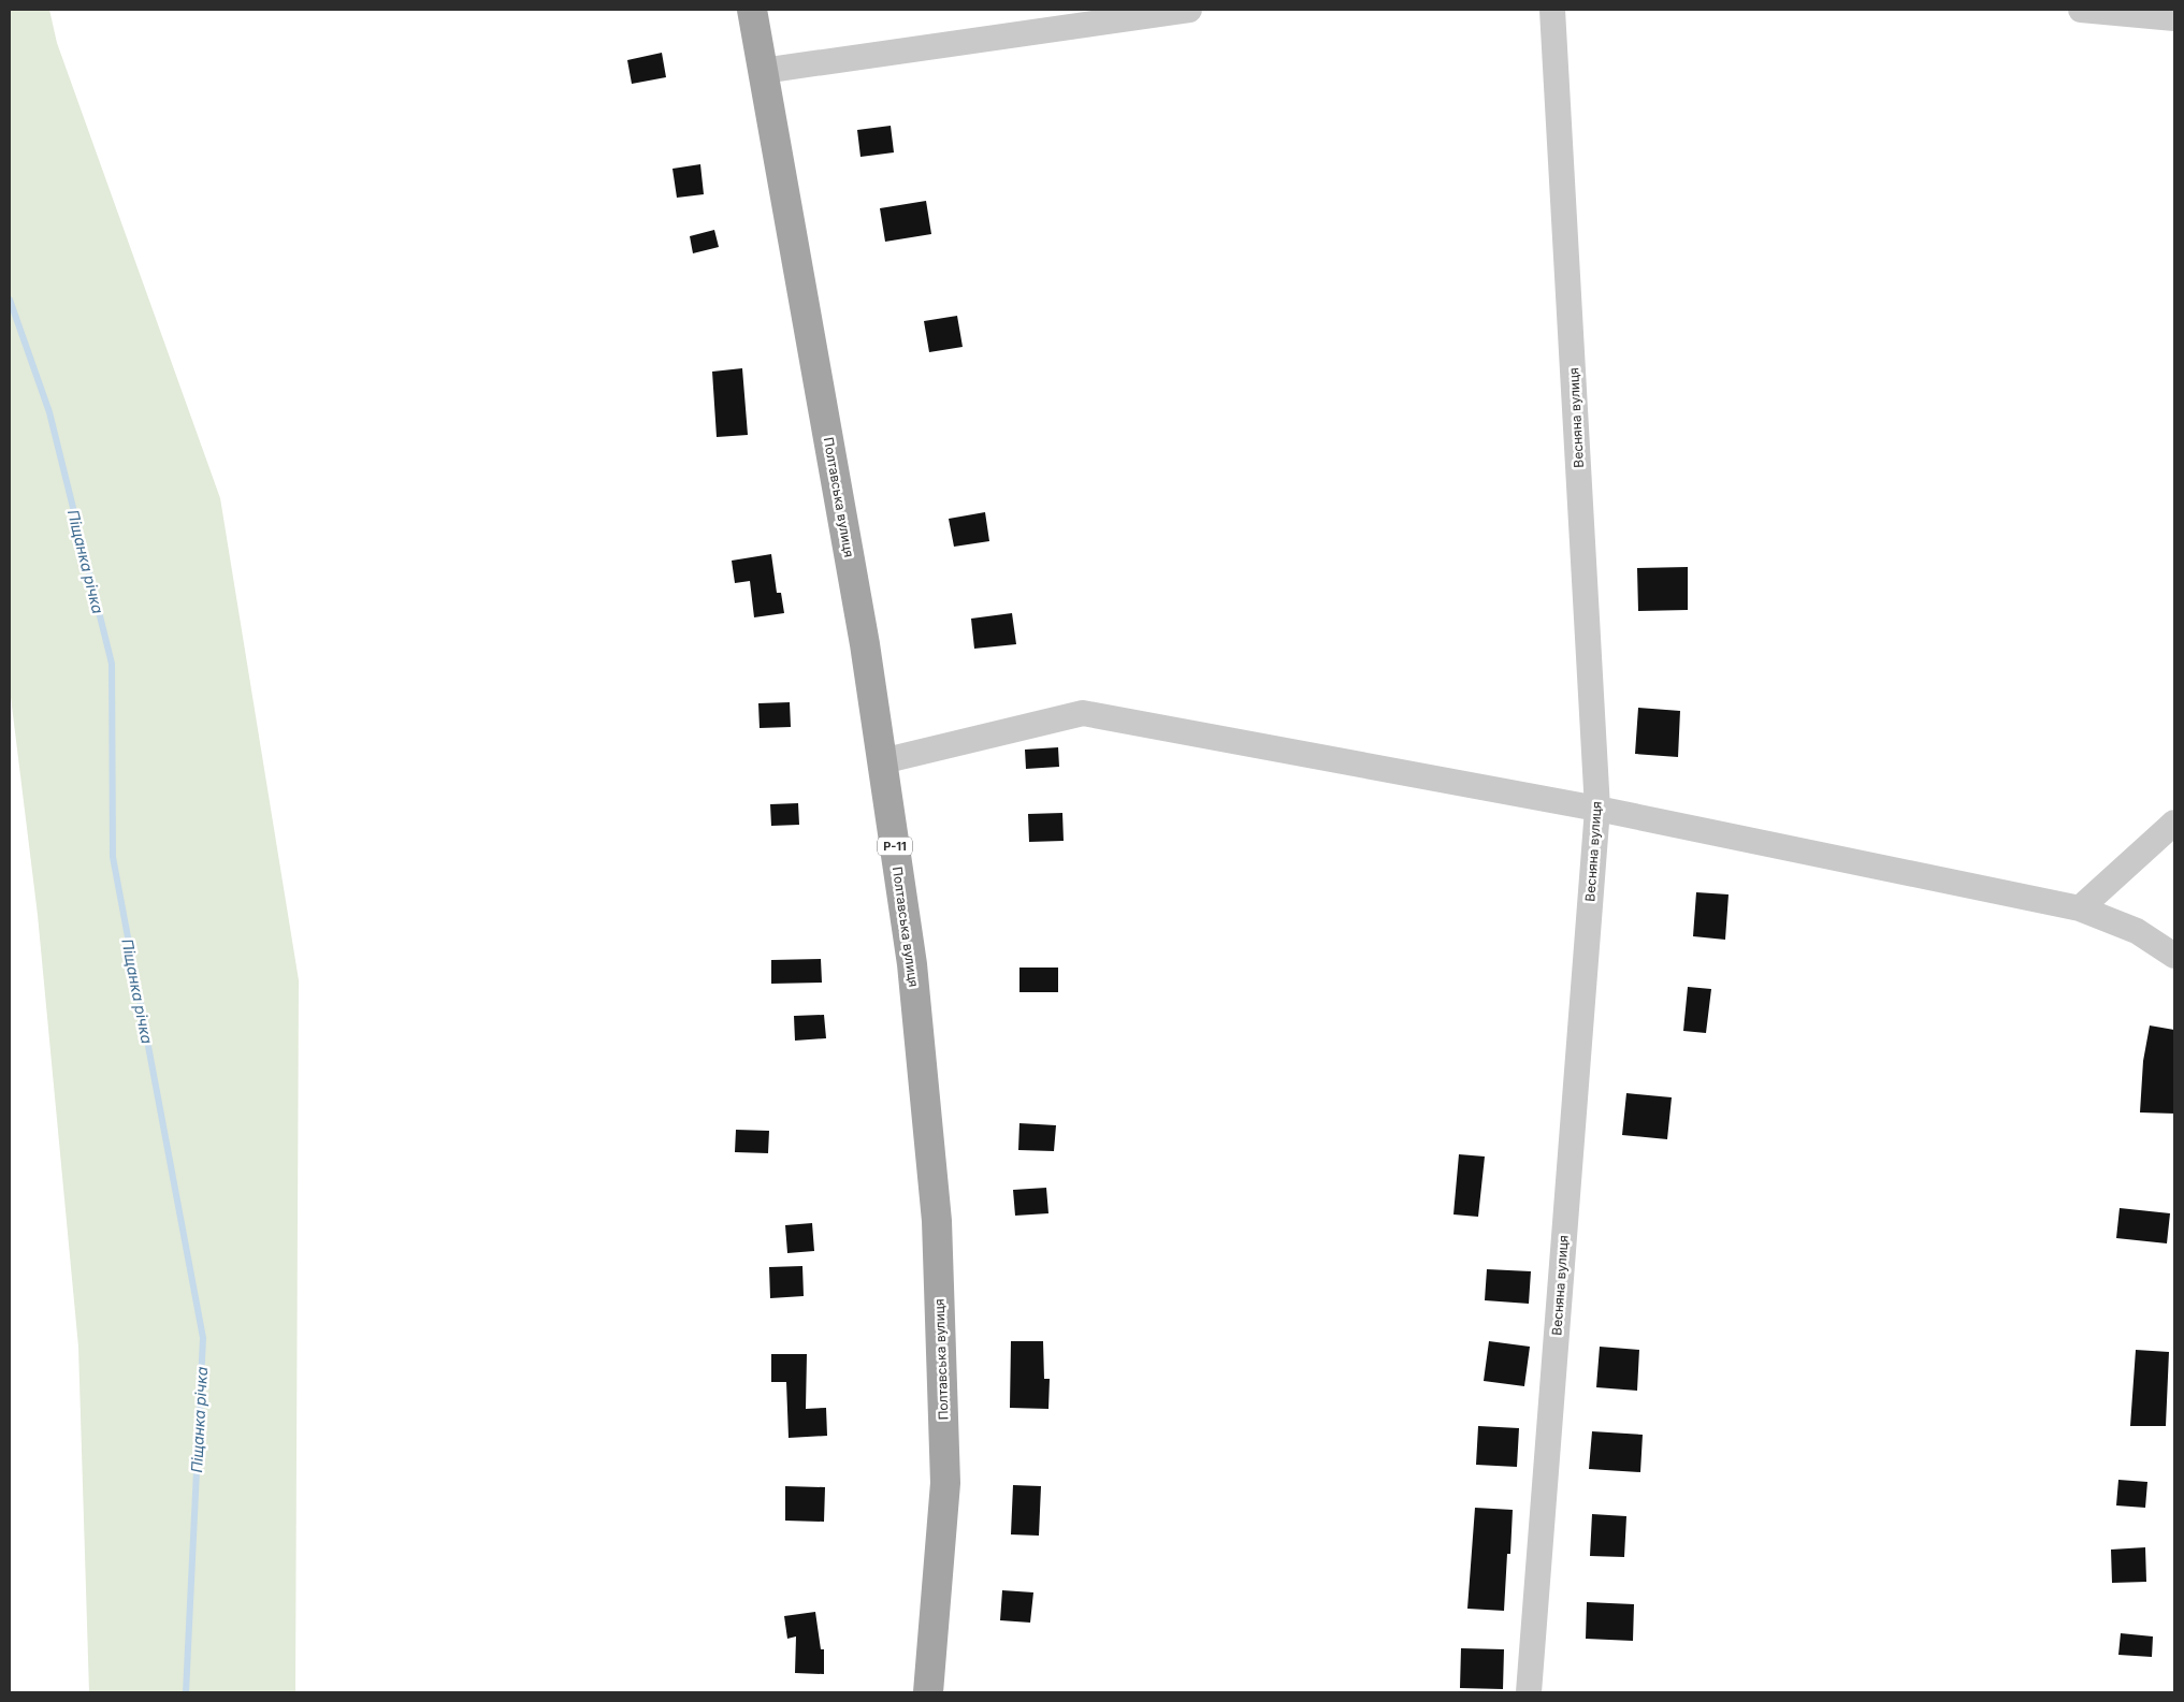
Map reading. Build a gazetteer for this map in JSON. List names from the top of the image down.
{
  "streets": {
    "main road": ["Полтавська вулиця", "Р-11"],
    "street": ["Весняна вулиця"]
  },
  "water": ["Піщанка річка"]
}
